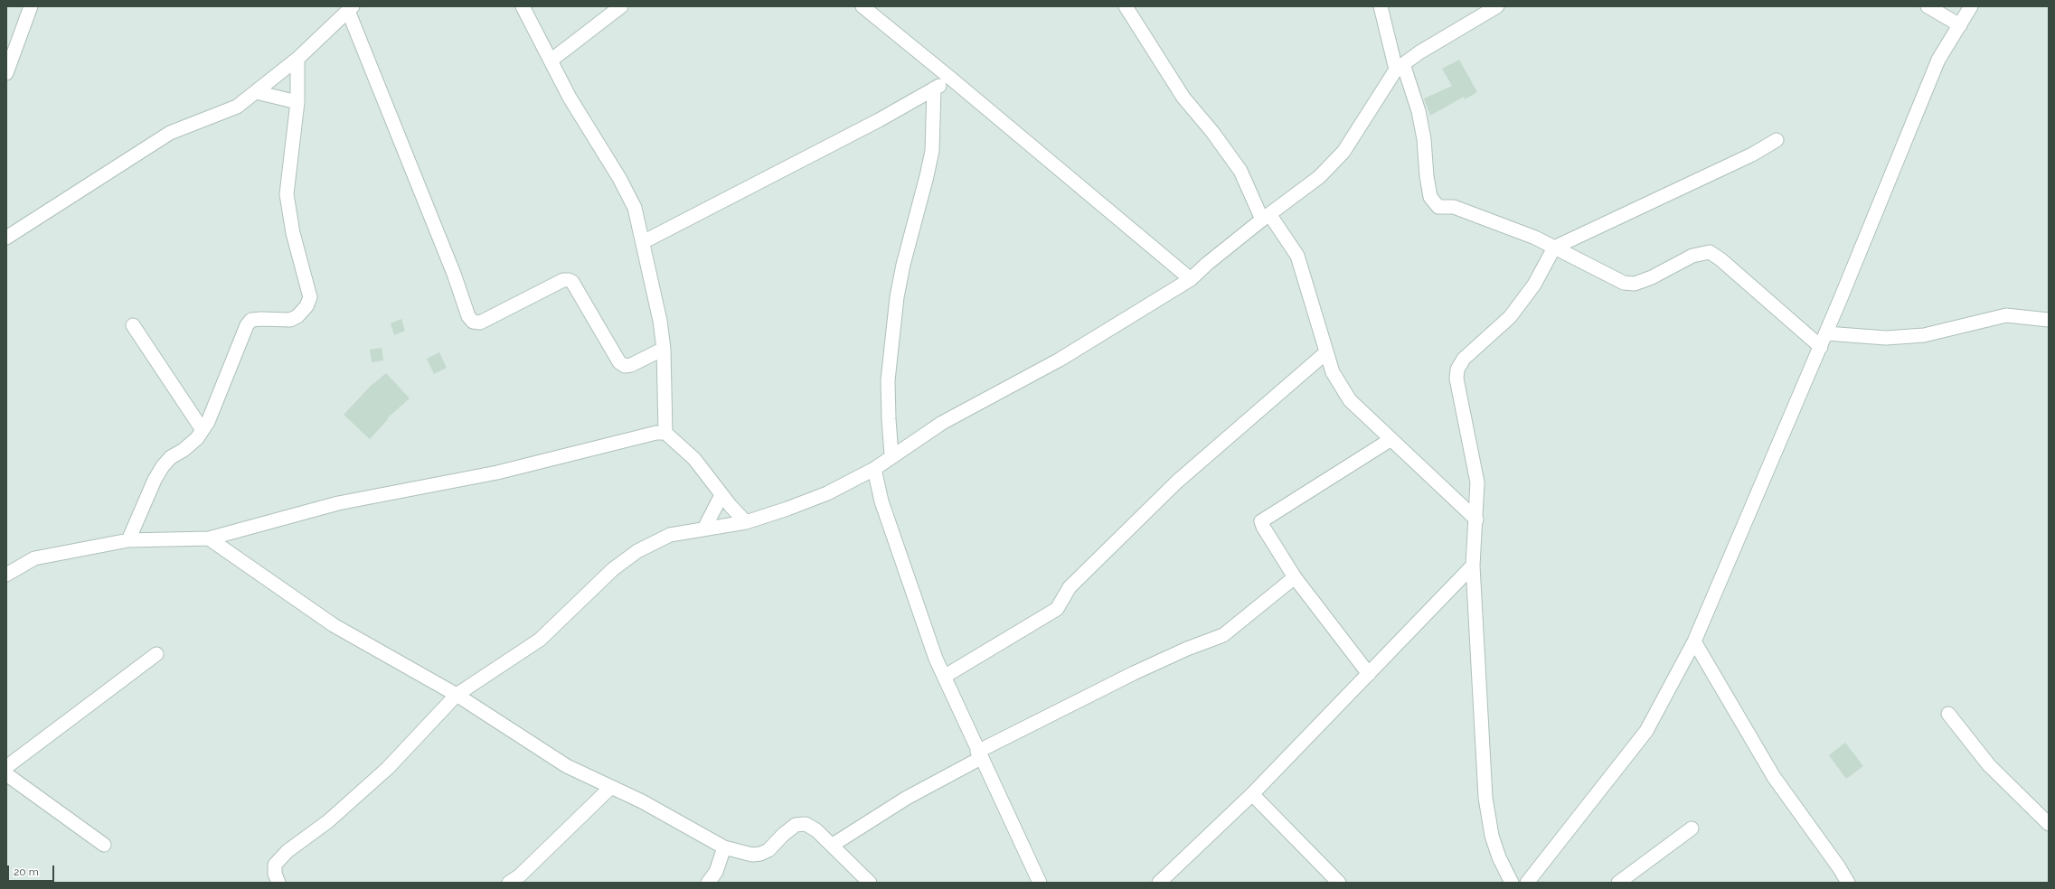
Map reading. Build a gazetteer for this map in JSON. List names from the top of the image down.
{
  "scale_bar": "20 m"
}
